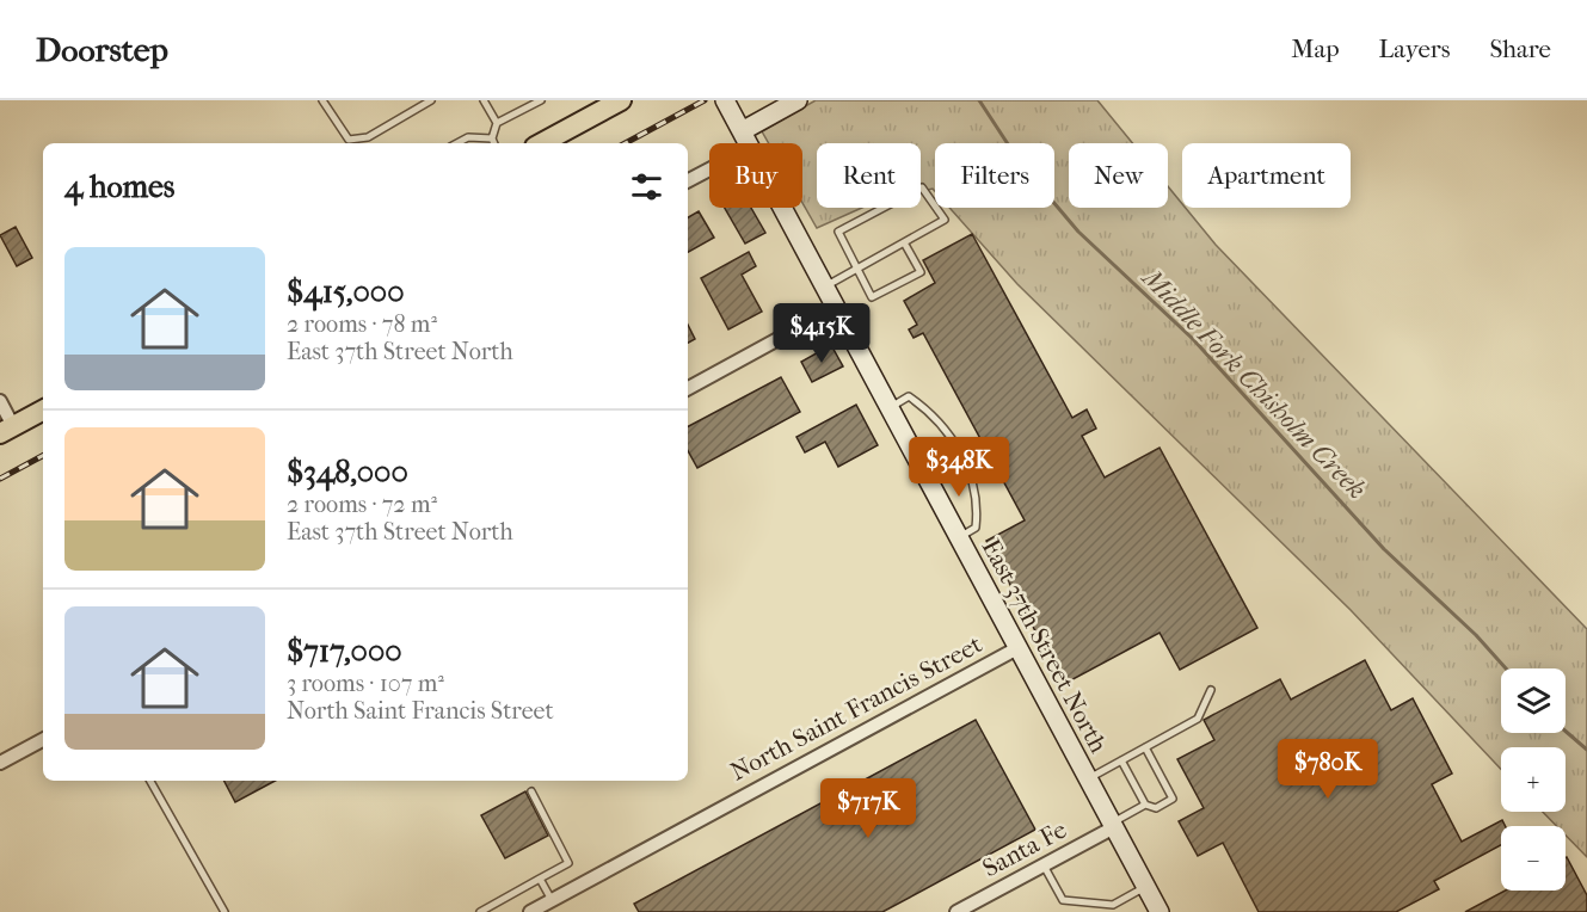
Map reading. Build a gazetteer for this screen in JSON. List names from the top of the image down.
{
  "streets": {
    "main road": ["East 37th Street North"],
    "street": ["North Saint Francis Street", "Santa Fe"]
  },
  "crossings": [
    ["East 37th Street North", "North Saint Francis Street"],
    ["East 37th Street North", "Santa Fe"]
  ],
  "water": ["Middle Fork Chisholm Creek"],
  "page": {
    "header": "Doorstep",
    "nav": ["Map", "Layers", "Share"],
    "chip": [
      "Buy",
      "Rent",
      "Filters",
      "New",
      "Apartment"
    ],
    "heading": "4 homes",
    "list": [
      {
        "name": "$415,000",
        "note": "2 rooms · 78 m² · East 37th Street North"
      },
      {
        "name": "$348,000",
        "note": "2 rooms · 72 m² · East 37th Street North"
      },
      {
        "name": "$717,000",
        "note": "3 rooms · 107 m² · North Saint Francis Street"
      }
    ],
    "price": [
      "$415K",
      "$348K",
      "$780K",
      "$717K"
    ],
    "map_buttons": ["+", "−"]
  }
}
